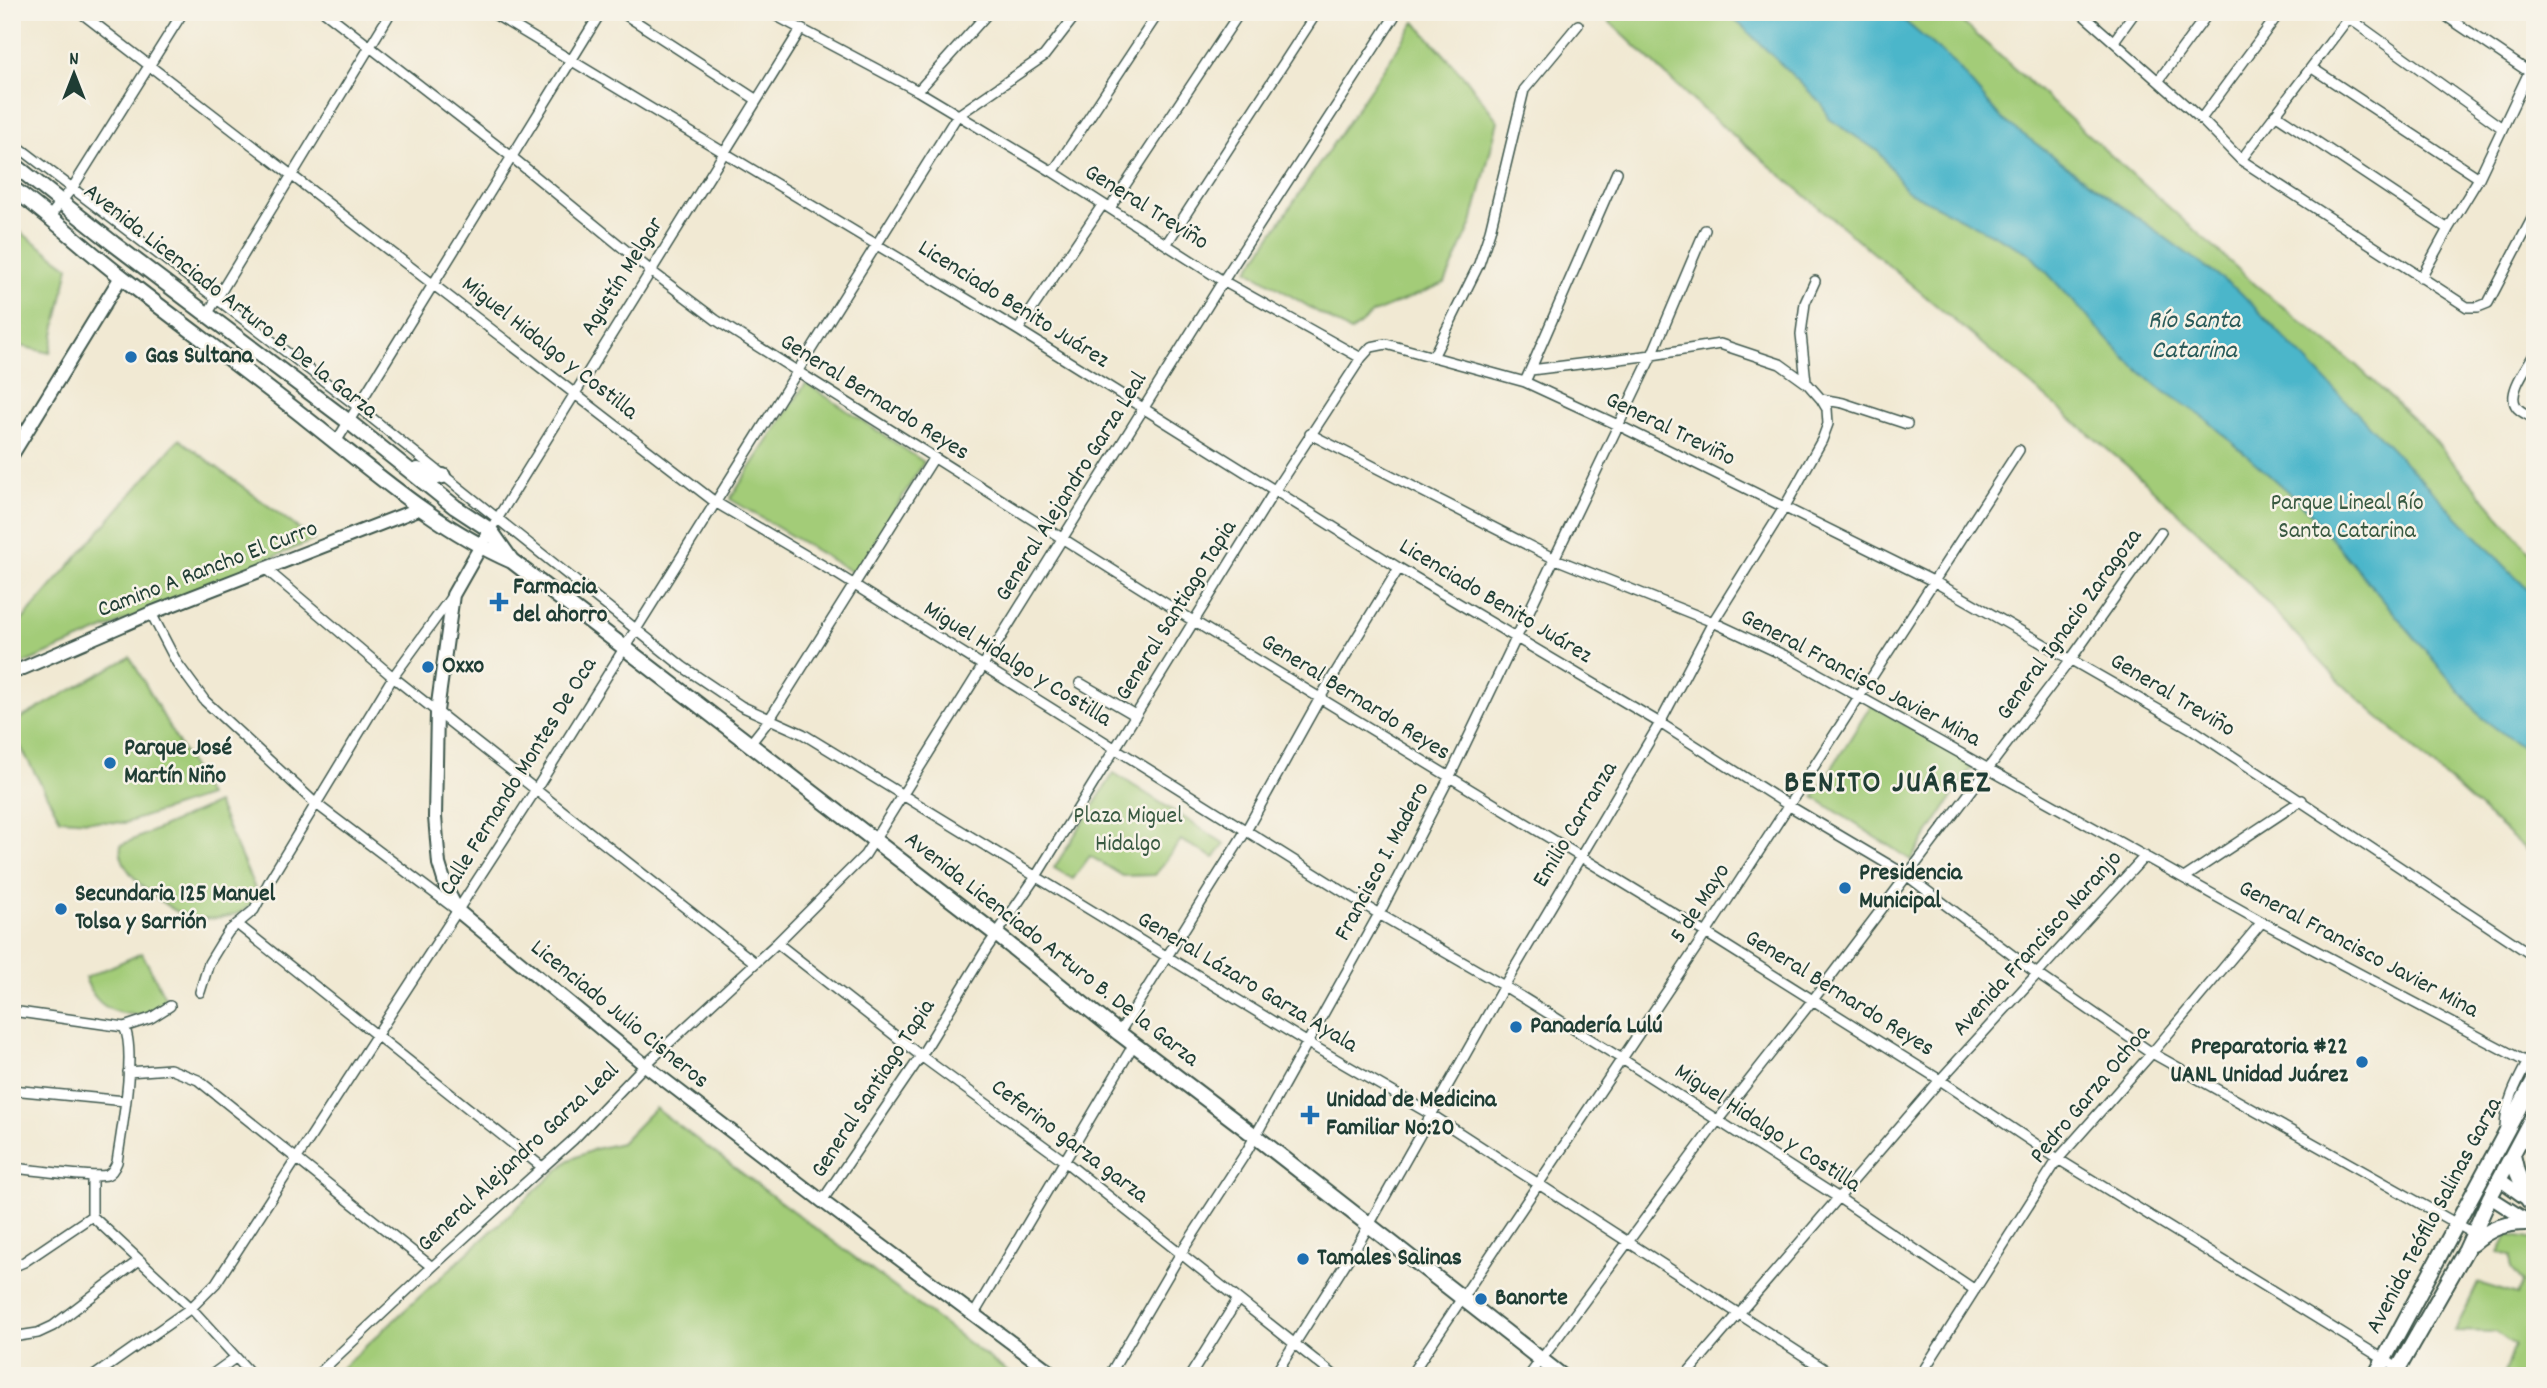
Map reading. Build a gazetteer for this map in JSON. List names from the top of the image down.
{
  "streets": {
    "main road": ["Avenida Licenciado Arturo B. De la Garza", "Avenida Teófilo Salinas Garza"],
    "street": [
      "General Treviño",
      "Agustín Melgar",
      "Licenciado Benito Juárez",
      "Miguel Hidalgo y Costilla",
      "General Bernardo Reyes",
      "General Alejandro Garza Leal",
      "Camino A Rancho El Curro",
      "General Santiago Tapia",
      "General Ignacio Zaragoza",
      "General Francisco Javier Mina",
      "Calle Fernando Montes De Oca",
      "Emilio Carranza",
      "Francisco I. Madero",
      "5 de Mayo",
      "Avenida Francisco Naranjo",
      "General Lázaro Garza Ayala",
      "Licenciado Julio Cisneros",
      "Pedro Garza Ochoa",
      "Ceferino garza garza"
    ]
  },
  "crossings": [
    ["General Treviño", "Agustín Melgar"],
    ["General Treviño", "General Alejandro Garza Leal"],
    ["General Treviño", "General Santiago Tapia"],
    ["General Treviño", "General Ignacio Zaragoza"],
    ["General Treviño", "Calle Fernando Montes De Oca"],
    ["General Treviño", "Emilio Carranza"],
    ["General Treviño", "Francisco I. Madero"],
    ["General Treviño", "5 de Mayo"],
    ["Agustín Melgar", "Avenida Licenciado Arturo B. De la Garza"],
    ["Agustín Melgar", "Licenciado Benito Juárez"],
    ["Agustín Melgar", "Miguel Hidalgo y Costilla"],
    ["Agustín Melgar", "General Bernardo Reyes"],
    ["Agustín Melgar", "General Lázaro Garza Ayala"],
    ["Agustín Melgar", "Licenciado Julio Cisneros"],
    ["Avenida Licenciado Arturo B. De la Garza", "General Alejandro Garza Leal"],
    ["Avenida Licenciado Arturo B. De la Garza", "Camino A Rancho El Curro"],
    ["Avenida Licenciado Arturo B. De la Garza", "General Santiago Tapia"],
    ["Avenida Licenciado Arturo B. De la Garza", "General Ignacio Zaragoza"],
    ["Avenida Licenciado Arturo B. De la Garza", "Calle Fernando Montes De Oca"],
    ["Avenida Licenciado Arturo B. De la Garza", "Emilio Carranza"],
    ["Avenida Licenciado Arturo B. De la Garza", "Francisco I. Madero"],
    ["Avenida Licenciado Arturo B. De la Garza", "5 de Mayo"],
    ["Avenida Licenciado Arturo B. De la Garza", "General Lázaro Garza Ayala"],
    ["Avenida Licenciado Arturo B. De la Garza", "Licenciado Julio Cisneros"],
    ["Licenciado Benito Juárez", "General Alejandro Garza Leal"],
    ["Licenciado Benito Juárez", "General Santiago Tapia"],
    ["Licenciado Benito Juárez", "General Ignacio Zaragoza"],
    ["Licenciado Benito Juárez", "Calle Fernando Montes De Oca"],
    ["Licenciado Benito Juárez", "Emilio Carranza"],
    ["Licenciado Benito Juárez", "Francisco I. Madero"],
    ["Licenciado Benito Juárez", "5 de Mayo"],
    ["Licenciado Benito Juárez", "Avenida Francisco Naranjo"],
    ["Licenciado Benito Juárez", "Pedro Garza Ochoa"],
    ["Licenciado Benito Juárez", "Avenida Teófilo Salinas Garza"],
    ["Miguel Hidalgo y Costilla", "General Alejandro Garza Leal"],
    ["Miguel Hidalgo y Costilla", "General Santiago Tapia"],
    ["Miguel Hidalgo y Costilla", "General Ignacio Zaragoza"],
    ["Miguel Hidalgo y Costilla", "Calle Fernando Montes De Oca"],
    ["Miguel Hidalgo y Costilla", "Emilio Carranza"],
    ["Miguel Hidalgo y Costilla", "Francisco I. Madero"],
    ["Miguel Hidalgo y Costilla", "5 de Mayo"],
    ["Miguel Hidalgo y Costilla", "Avenida Francisco Naranjo"],
    ["Miguel Hidalgo y Costilla", "Pedro Garza Ochoa"],
    ["General Bernardo Reyes", "General Alejandro Garza Leal"],
    ["General Bernardo Reyes", "General Santiago Tapia"],
    ["General Bernardo Reyes", "General Ignacio Zaragoza"],
    ["General Bernardo Reyes", "Calle Fernando Montes De Oca"],
    ["General Bernardo Reyes", "Emilio Carranza"],
    ["General Bernardo Reyes", "Francisco I. Madero"],
    ["General Bernardo Reyes", "5 de Mayo"],
    ["General Bernardo Reyes", "Avenida Francisco Naranjo"],
    ["General Bernardo Reyes", "Pedro Garza Ochoa"],
    ["General Bernardo Reyes", "Avenida Teófilo Salinas Garza"],
    ["General Alejandro Garza Leal", "General Lázaro Garza Ayala"],
    ["General Alejandro Garza Leal", "Licenciado Julio Cisneros"],
    ["General Alejandro Garza Leal", "Ceferino garza garza"],
    ["General Santiago Tapia", "General Francisco Javier Mina"],
    ["General Santiago Tapia", "General Lázaro Garza Ayala"],
    ["General Santiago Tapia", "Licenciado Julio Cisneros"],
    ["General Santiago Tapia", "Ceferino garza garza"],
    ["General Ignacio Zaragoza", "General Francisco Javier Mina"],
    ["General Ignacio Zaragoza", "General Lázaro Garza Ayala"],
    ["General Francisco Javier Mina", "Emilio Carranza"],
    ["General Francisco Javier Mina", "Francisco I. Madero"],
    ["General Francisco Javier Mina", "5 de Mayo"],
    ["General Francisco Javier Mina", "Avenida Francisco Naranjo"],
    ["General Francisco Javier Mina", "Pedro Garza Ochoa"],
    ["Calle Fernando Montes De Oca", "General Lázaro Garza Ayala"],
    ["Calle Fernando Montes De Oca", "Licenciado Julio Cisneros"],
    ["Emilio Carranza", "General Lázaro Garza Ayala"],
    ["Emilio Carranza", "Ceferino garza garza"],
    ["Francisco I. Madero", "General Lázaro Garza Ayala"],
    ["Francisco I. Madero", "Ceferino garza garza"],
    ["5 de Mayo", "General Lázaro Garza Ayala"],
    ["Avenida Francisco Naranjo", "General Lázaro Garza Ayala"]
  ],
  "districts": ["BENITO JUÁREZ"],
  "water": ["Río Santa Catarina"],
  "parks": ["Parque Lineal Río Santa Catarina", "Plaza Miguel Hidalgo"],
  "places": {
    "other": [
      "Gas Sultana",
      "Oxxo",
      "Parque José Martín Niño",
      "Presidencia Municipal",
      "Secundaria 125 Manuel Tolsa y Sarrión",
      "Panadería Lulú",
      "Preparatoria #22 UANL Unidad Juárez",
      "Tamales Salinas",
      "Banorte"
    ],
    "health": ["Farmacia del ahorro", "Unidad de Medicina Familiar No:20"]
  },
  "north": "top"
}
